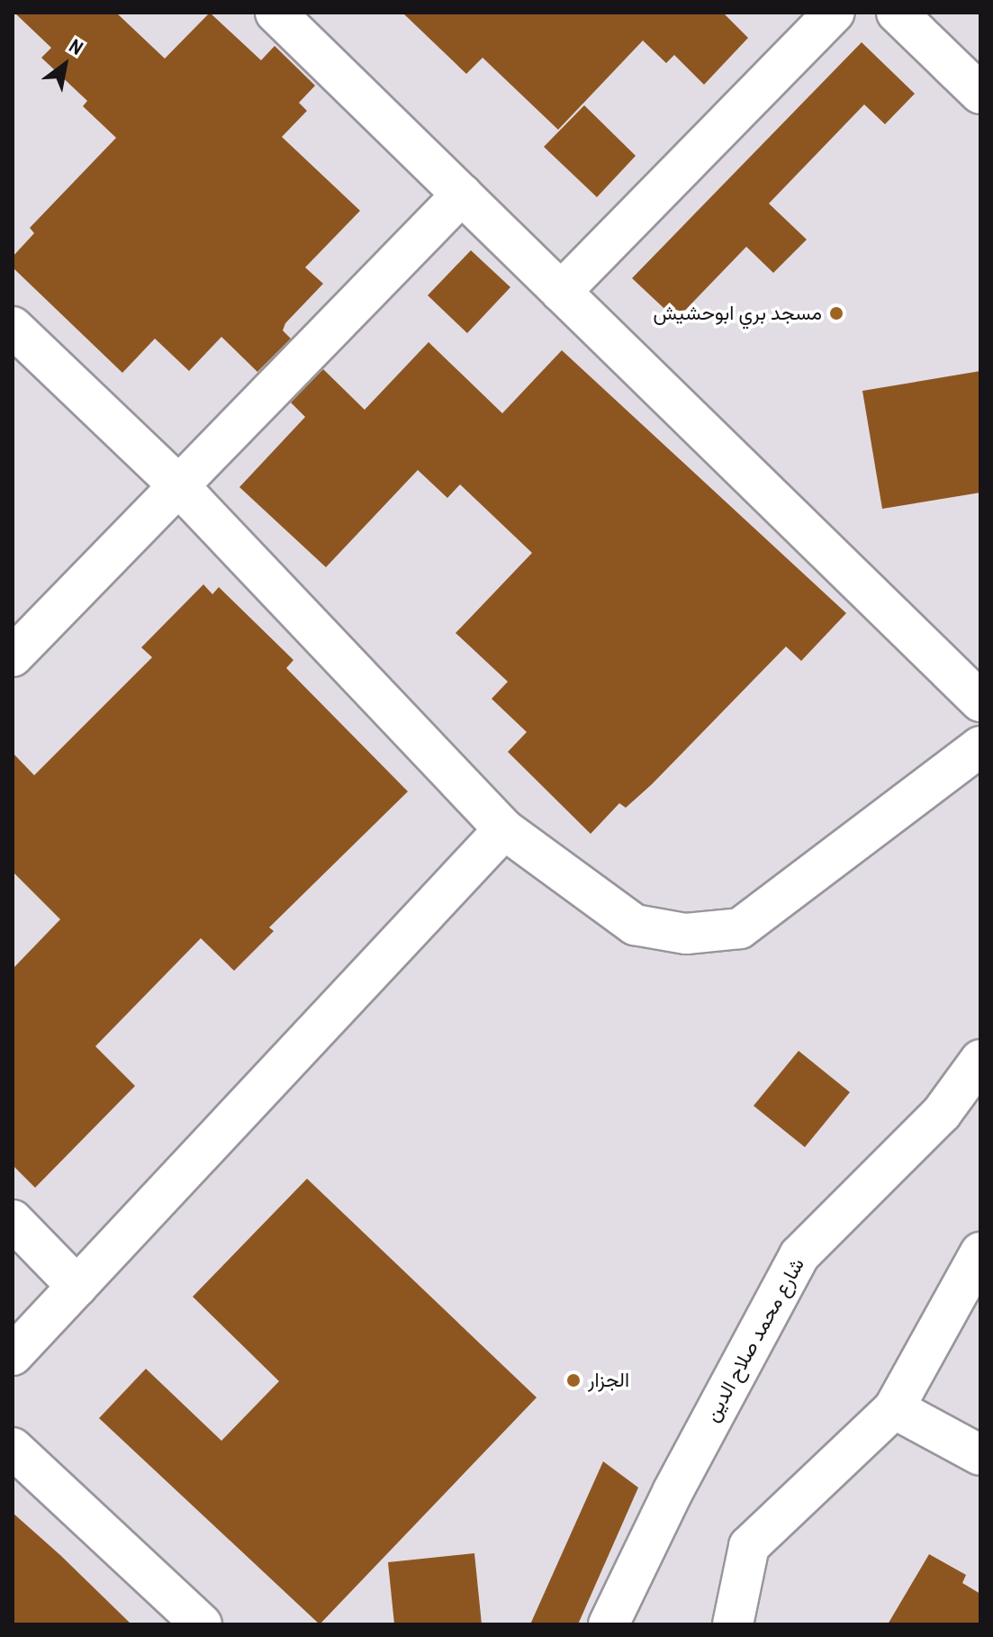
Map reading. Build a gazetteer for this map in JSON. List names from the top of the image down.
{
  "streets": {
    "street": ["شارع محمد صلاح الدين"]
  },
  "places": ["مسجد بري ابوحشيش", "الجزار"],
  "north": "top right"
}
